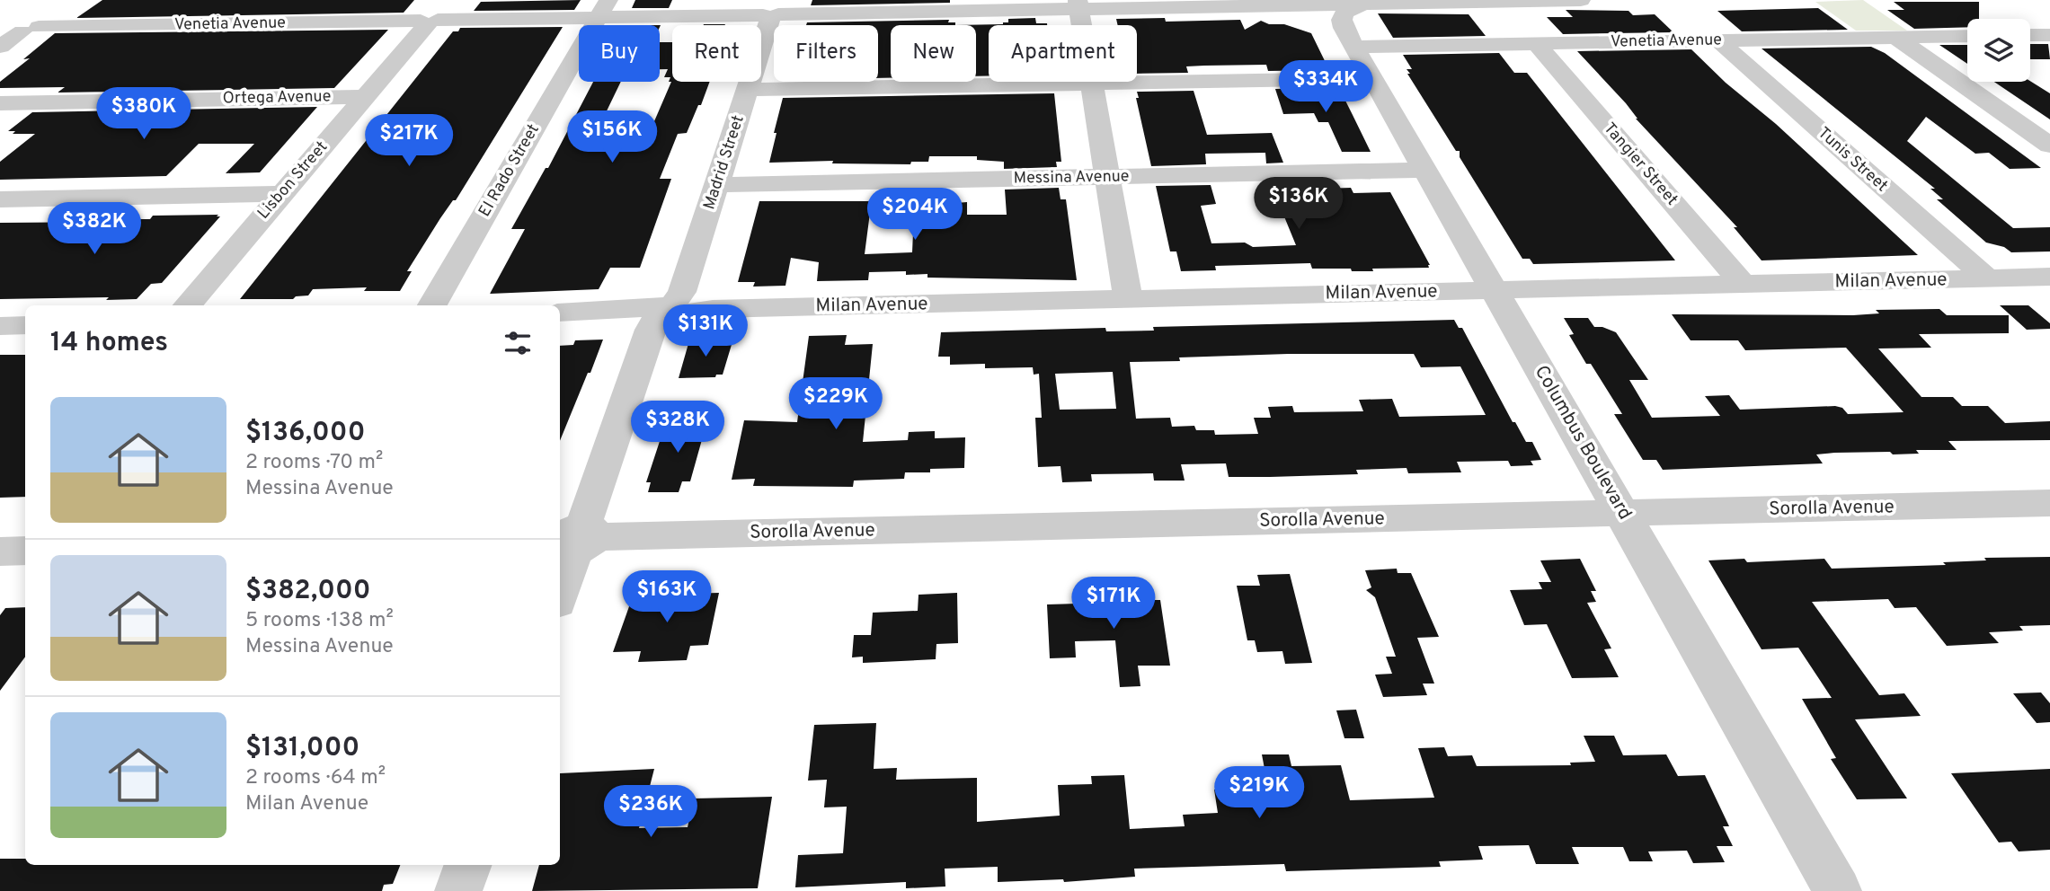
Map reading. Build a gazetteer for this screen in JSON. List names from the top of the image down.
{
  "streets": {
    "street": [
      "Venetia Avenue",
      "Ortega Avenue",
      "Tunis Street",
      "Madrid Street",
      "Tangier Street",
      "El Rado Street",
      "Messina Avenue",
      "Lisbon Street",
      "Milan Avenue",
      "Columbus Boulevard",
      "Sorolla Avenue"
    ]
  },
  "crossings": [
    ["Venetia Avenue", "Tunis Street"],
    ["Venetia Avenue", "Madrid Street"],
    ["Venetia Avenue", "Tangier Street"],
    ["Venetia Avenue", "El Rado Street"],
    ["Venetia Avenue", "Lisbon Street"],
    ["Venetia Avenue", "Columbus Boulevard"],
    ["Ortega Avenue", "Lisbon Street"],
    ["Tunis Street", "Milan Avenue"],
    ["Madrid Street", "Messina Avenue"],
    ["Madrid Street", "Milan Avenue"],
    ["Madrid Street", "Sorolla Avenue"],
    ["Tangier Street", "Milan Avenue"],
    ["Messina Avenue", "Columbus Boulevard"],
    ["Milan Avenue", "Columbus Boulevard"],
    ["Columbus Boulevard", "Sorolla Avenue"]
  ],
  "page": {
    "chip": [
      "Buy",
      "Rent",
      "Filters",
      "New",
      "Apartment"
    ],
    "price": [
      "$334K",
      "$380K",
      "$156K",
      "$217K",
      "$136K",
      "$204K",
      "$382K",
      "$131K",
      "$229K",
      "$328K",
      "$163K",
      "$171K",
      "$219K",
      "$236K"
    ],
    "heading": "14 homes",
    "list": [
      {
        "name": "$136,000",
        "note": "2 rooms · 70 m² · Messina Avenue"
      },
      {
        "name": "$382,000",
        "note": "5 rooms · 138 m² · Messina Avenue"
      },
      {
        "name": "$131,000",
        "note": "2 rooms · 64 m² · Milan Avenue"
      }
    ]
  }
}
